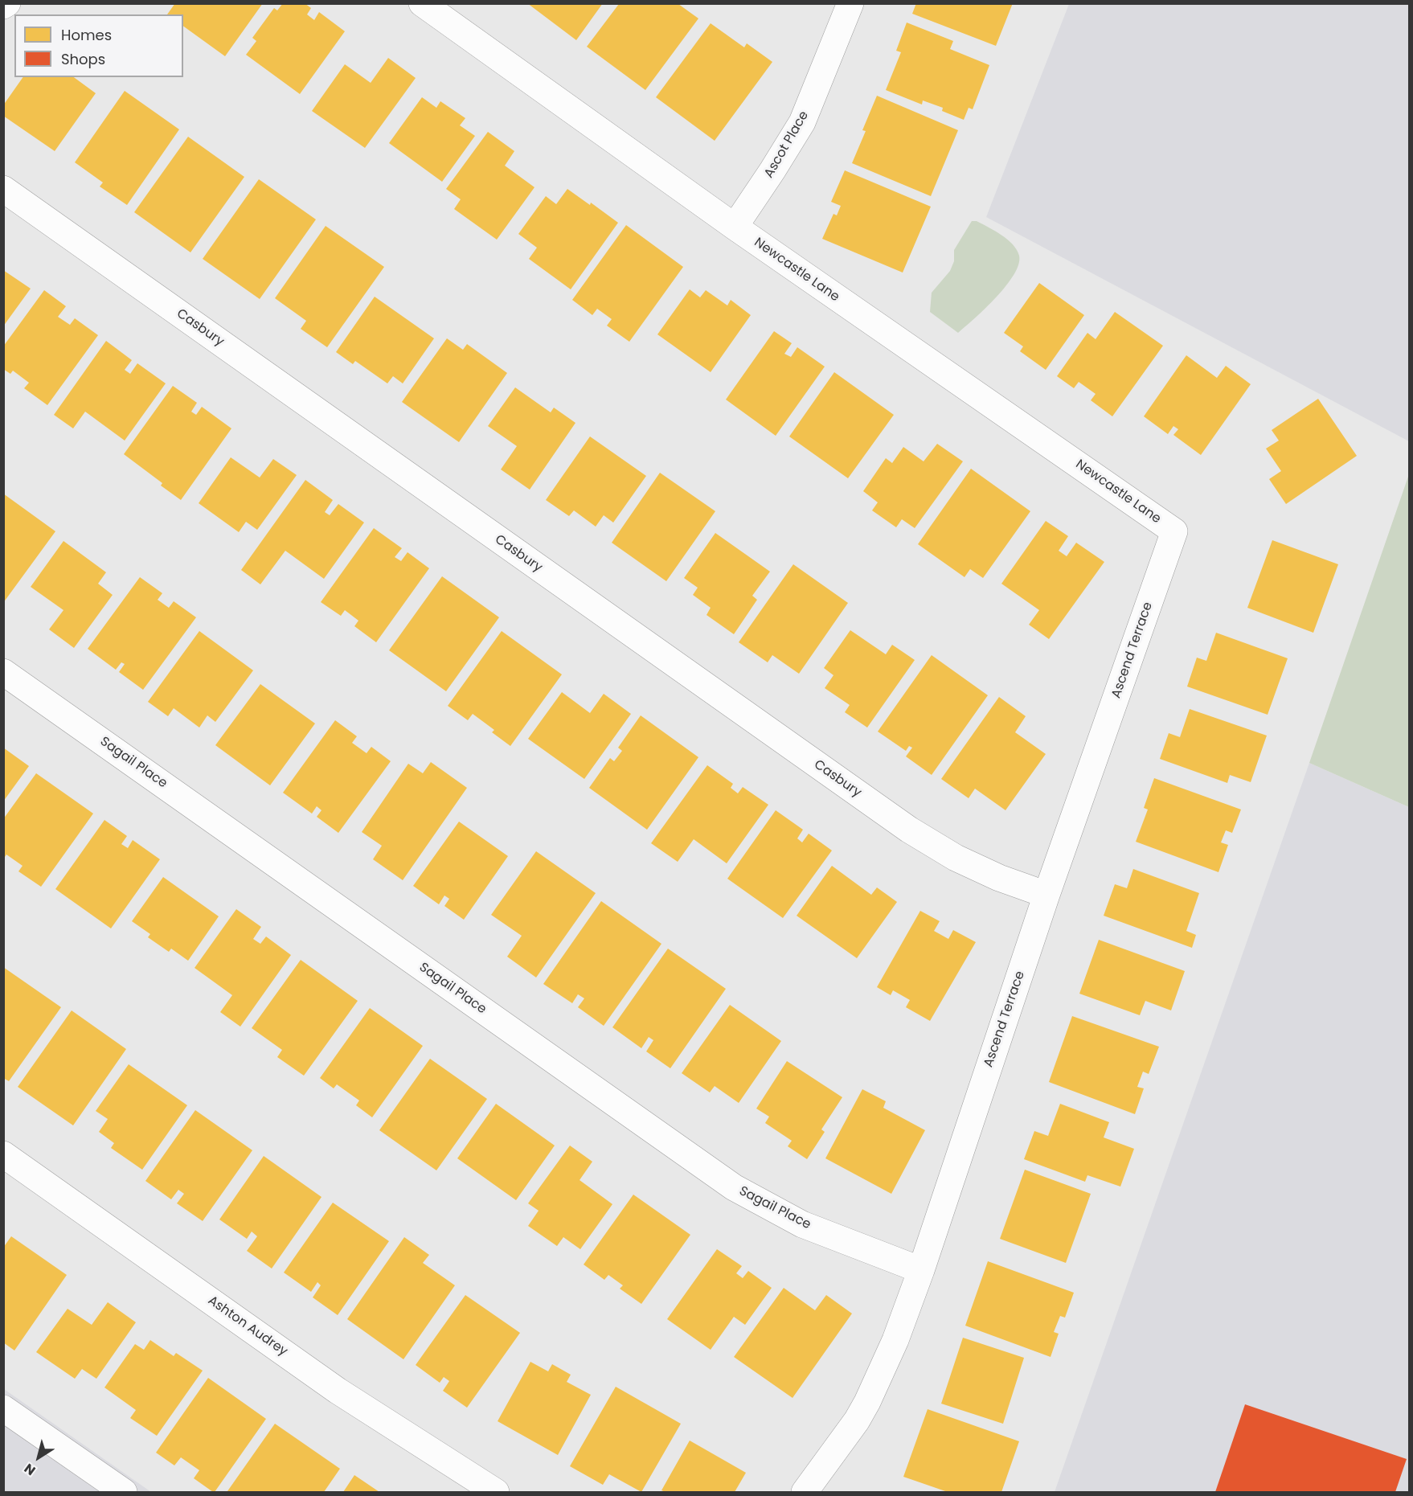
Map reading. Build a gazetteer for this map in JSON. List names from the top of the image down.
{
  "streets": {
    "street": [
      "Ascot Place",
      "Newcastle Lane",
      "Casbury",
      "Ascend Terrace",
      "Sagail Place",
      "Ashton Audrey"
    ]
  },
  "crossings": [
    ["Ascot Place", "Newcastle Lane"],
    ["Newcastle Lane", "Ascend Terrace"],
    ["Casbury", "Ascend Terrace"],
    ["Ascend Terrace", "Sagail Place"]
  ],
  "legend": ["Homes", "Shops"],
  "north": "bottom left"
}
